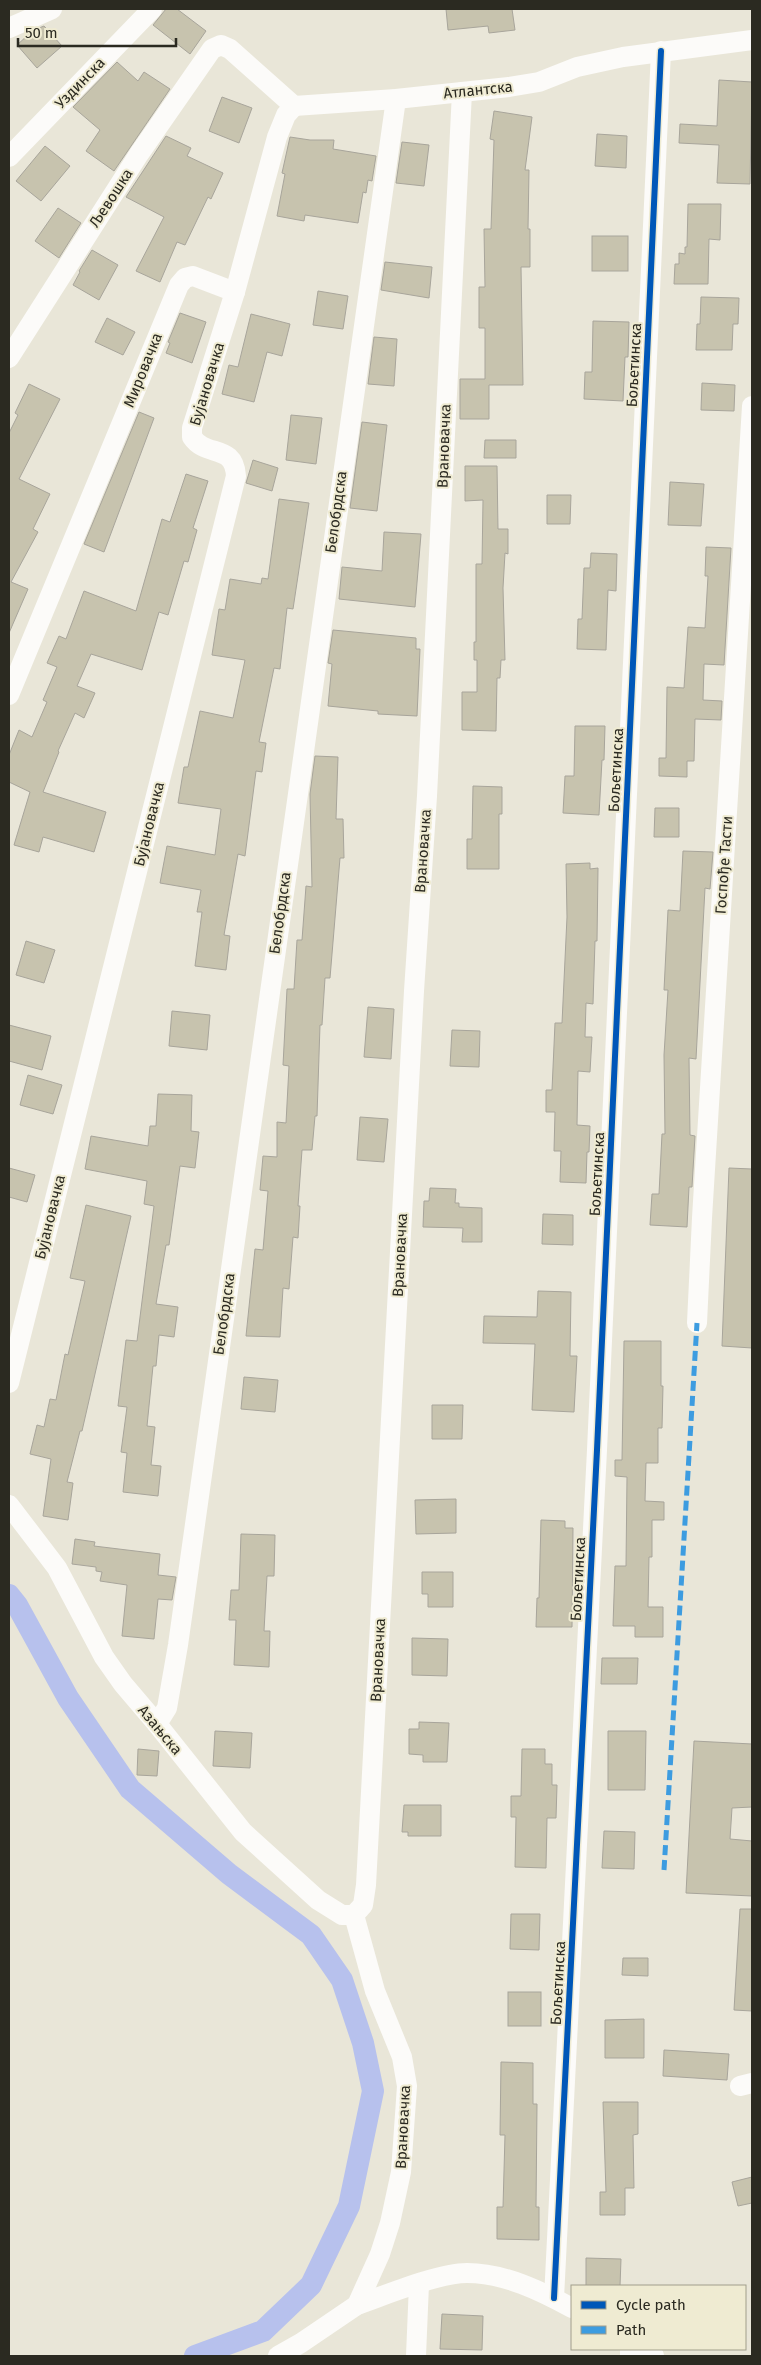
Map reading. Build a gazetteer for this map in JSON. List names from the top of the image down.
{
  "streets": {
    "street": [
      "Уздинска",
      "Атлантска",
      "Љевошка",
      "Бољетинска",
      "Мировачка",
      "Бујановачка",
      "Врановачка",
      "Белобрдска",
      "Госпође Тасти",
      "Азањска"
    ]
  },
  "crossings": [
    ["Атлантска", "Љевошка"],
    ["Атлантска", "Бољетинска"],
    ["Атлантска", "Врановачка"],
    ["Атлантска", "Белобрдска"],
    ["Мировачка", "Бујановачка"],
    ["Врановачка", "Азањска"],
    ["Белобрдска", "Азањска"]
  ],
  "legend": ["Cycle path", "Path"],
  "scale_bar": "50 m"
}
